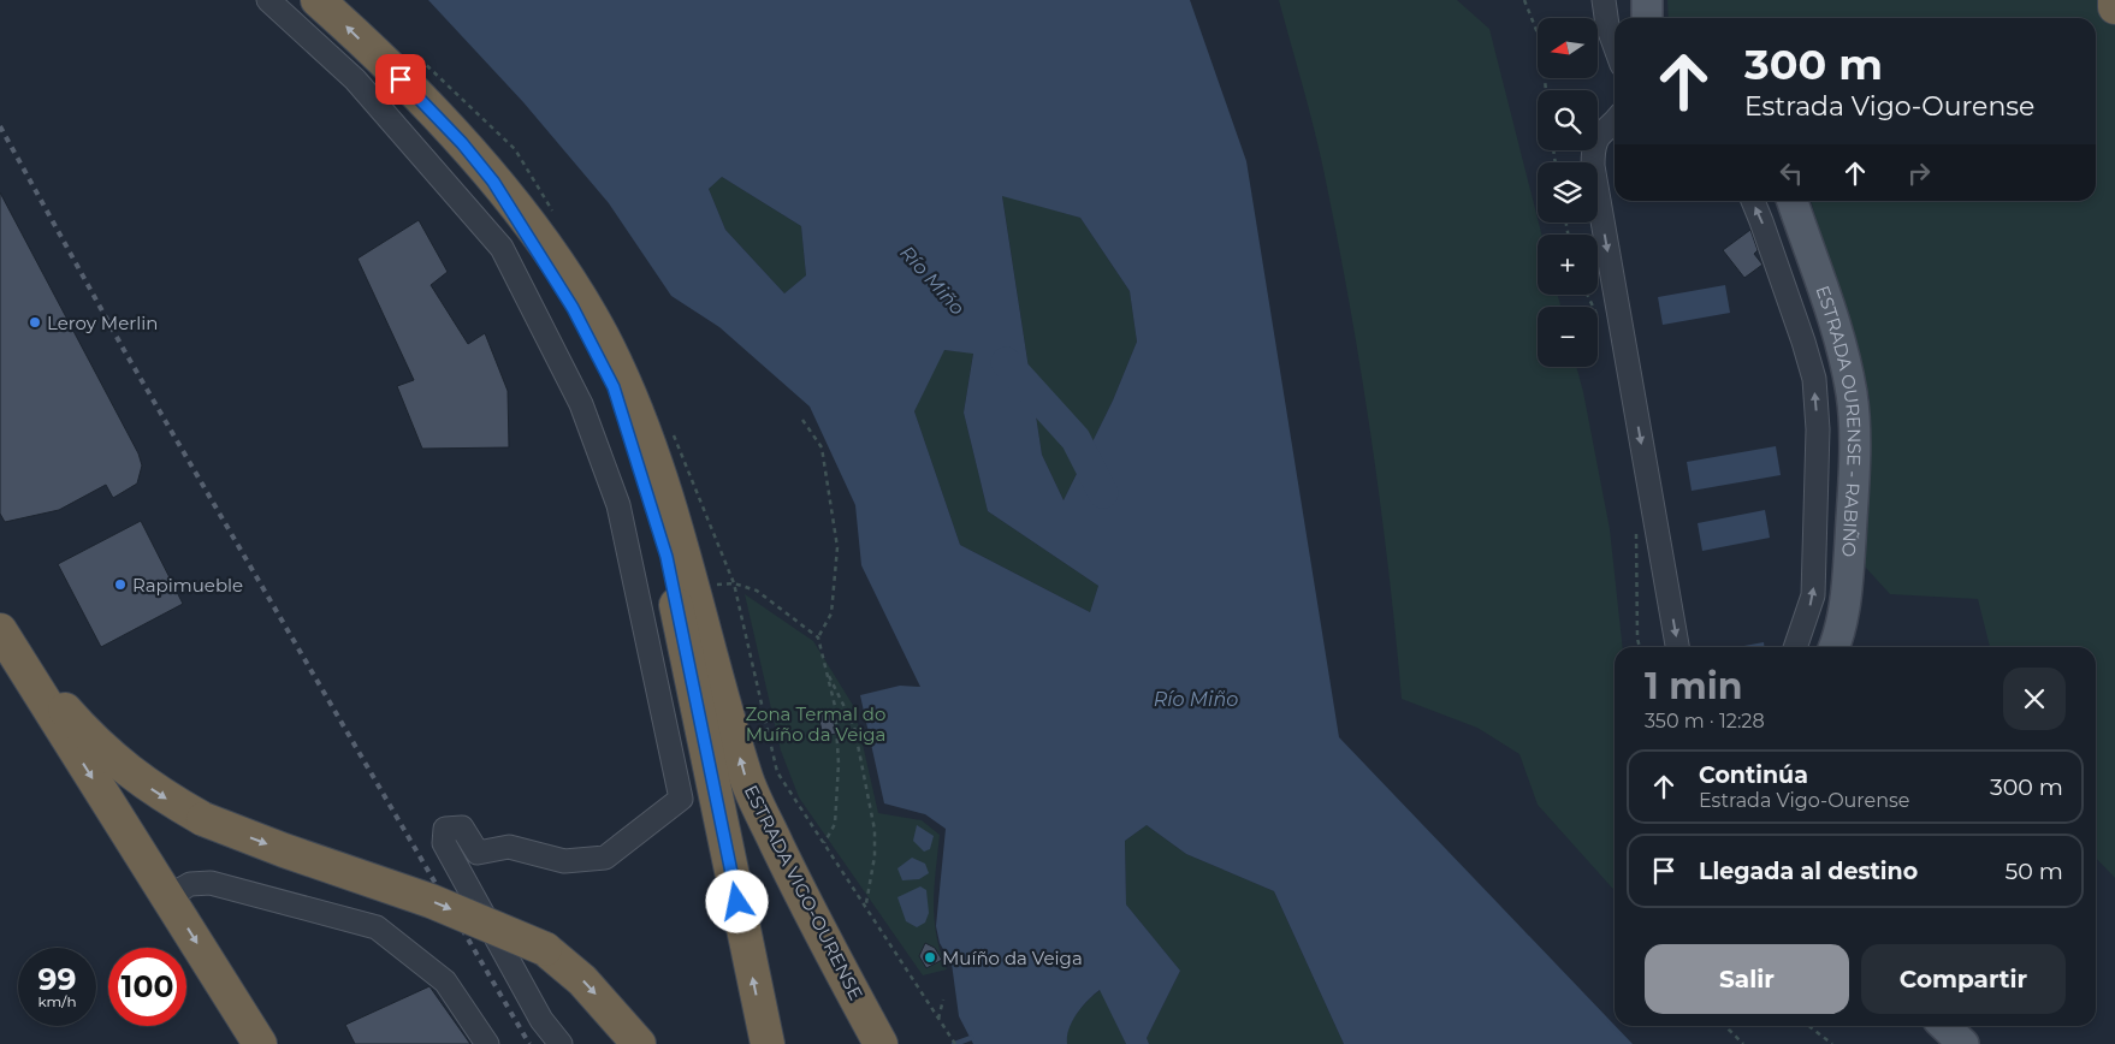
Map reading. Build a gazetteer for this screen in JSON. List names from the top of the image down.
{
  "streets": {
    "highway": ["ESTRADA VIGO-OURENSE"],
    "main road": ["ESTRADA OURENSE - RABIÑO"]
  },
  "water": ["Río Miño"],
  "parks": ["Zona Termal do Muíño da Veiga"],
  "places": ["Leroy Merlin", "Rapimueble", "Muíño da Veiga"],
  "north": "left",
  "page": {
    "map_buttons": ["+", "−"],
    "turn": ["300 m", "Estrada Vigo-Ourense"],
    "heading": ["1 min", "350 m · 12:28"],
    "list": [
      {
        "name": "Continúa",
        "note": "Estrada Vigo-Ourense",
        "value": "300 m"
      },
      {
        "name": "Llegada al destino",
        "value": "50 m"
      }
    ],
    "buttons": ["Salir", "Compartir"],
    "speed": "99 km/h",
    "limit": "100"
  }
}
